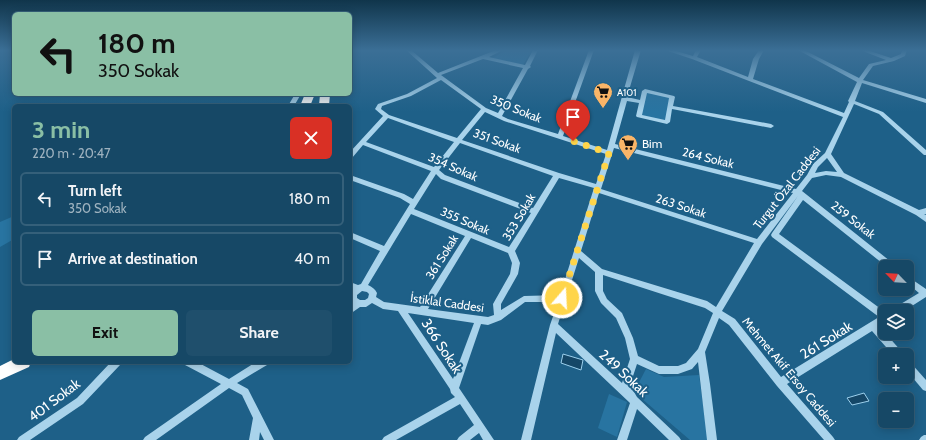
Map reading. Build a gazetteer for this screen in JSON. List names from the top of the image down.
{
  "streets": {
    "street": [
      "350 Sokak",
      "351 Sokak",
      "264 Sokak",
      "354 Sokak",
      "Turgut Özal Caddesi",
      "263 Sokak",
      "353 Sokak",
      "259 Sokak",
      "355 Sokak",
      "361 Sokak",
      "İstiklal Caddesi",
      "261 Sokak",
      "366 Sokak",
      "Mehmet Akif Ersoy Caddesi",
      "249 Sokak",
      "401 Sokak"
    ]
  },
  "crossings": [
    ["351 Sokak", "263 Sokak"],
    ["351 Sokak", "353 Sokak"],
    ["264 Sokak", "Turgut Özal Caddesi"],
    ["264 Sokak", "259 Sokak"],
    ["354 Sokak", "353 Sokak"],
    ["Turgut Özal Caddesi", "263 Sokak"],
    ["Turgut Özal Caddesi", "259 Sokak"],
    ["Turgut Özal Caddesi", "Mehmet Akif Ersoy Caddesi"],
    ["353 Sokak", "355 Sokak"],
    ["353 Sokak", "İstiklal Caddesi"],
    ["355 Sokak", "361 Sokak"],
    ["361 Sokak", "İstiklal Caddesi"],
    ["İstiklal Caddesi", "366 Sokak"],
    ["261 Sokak", "Mehmet Akif Ersoy Caddesi"]
  ],
  "places": {
    "supermarket": ["A101", "Bim"]
  },
  "north": "top left",
  "page": {
    "turn": ["180 m", "350 Sokak"],
    "heading": ["3 min", "220 m · 20:47"],
    "list": [
      {
        "name": "Turn left",
        "note": "350 Sokak",
        "value": "180 m"
      },
      {
        "name": "Arrive at destination",
        "value": "40 m"
      }
    ],
    "map_buttons": ["+", "−"],
    "buttons": ["Exit", "Share"]
  }
}
